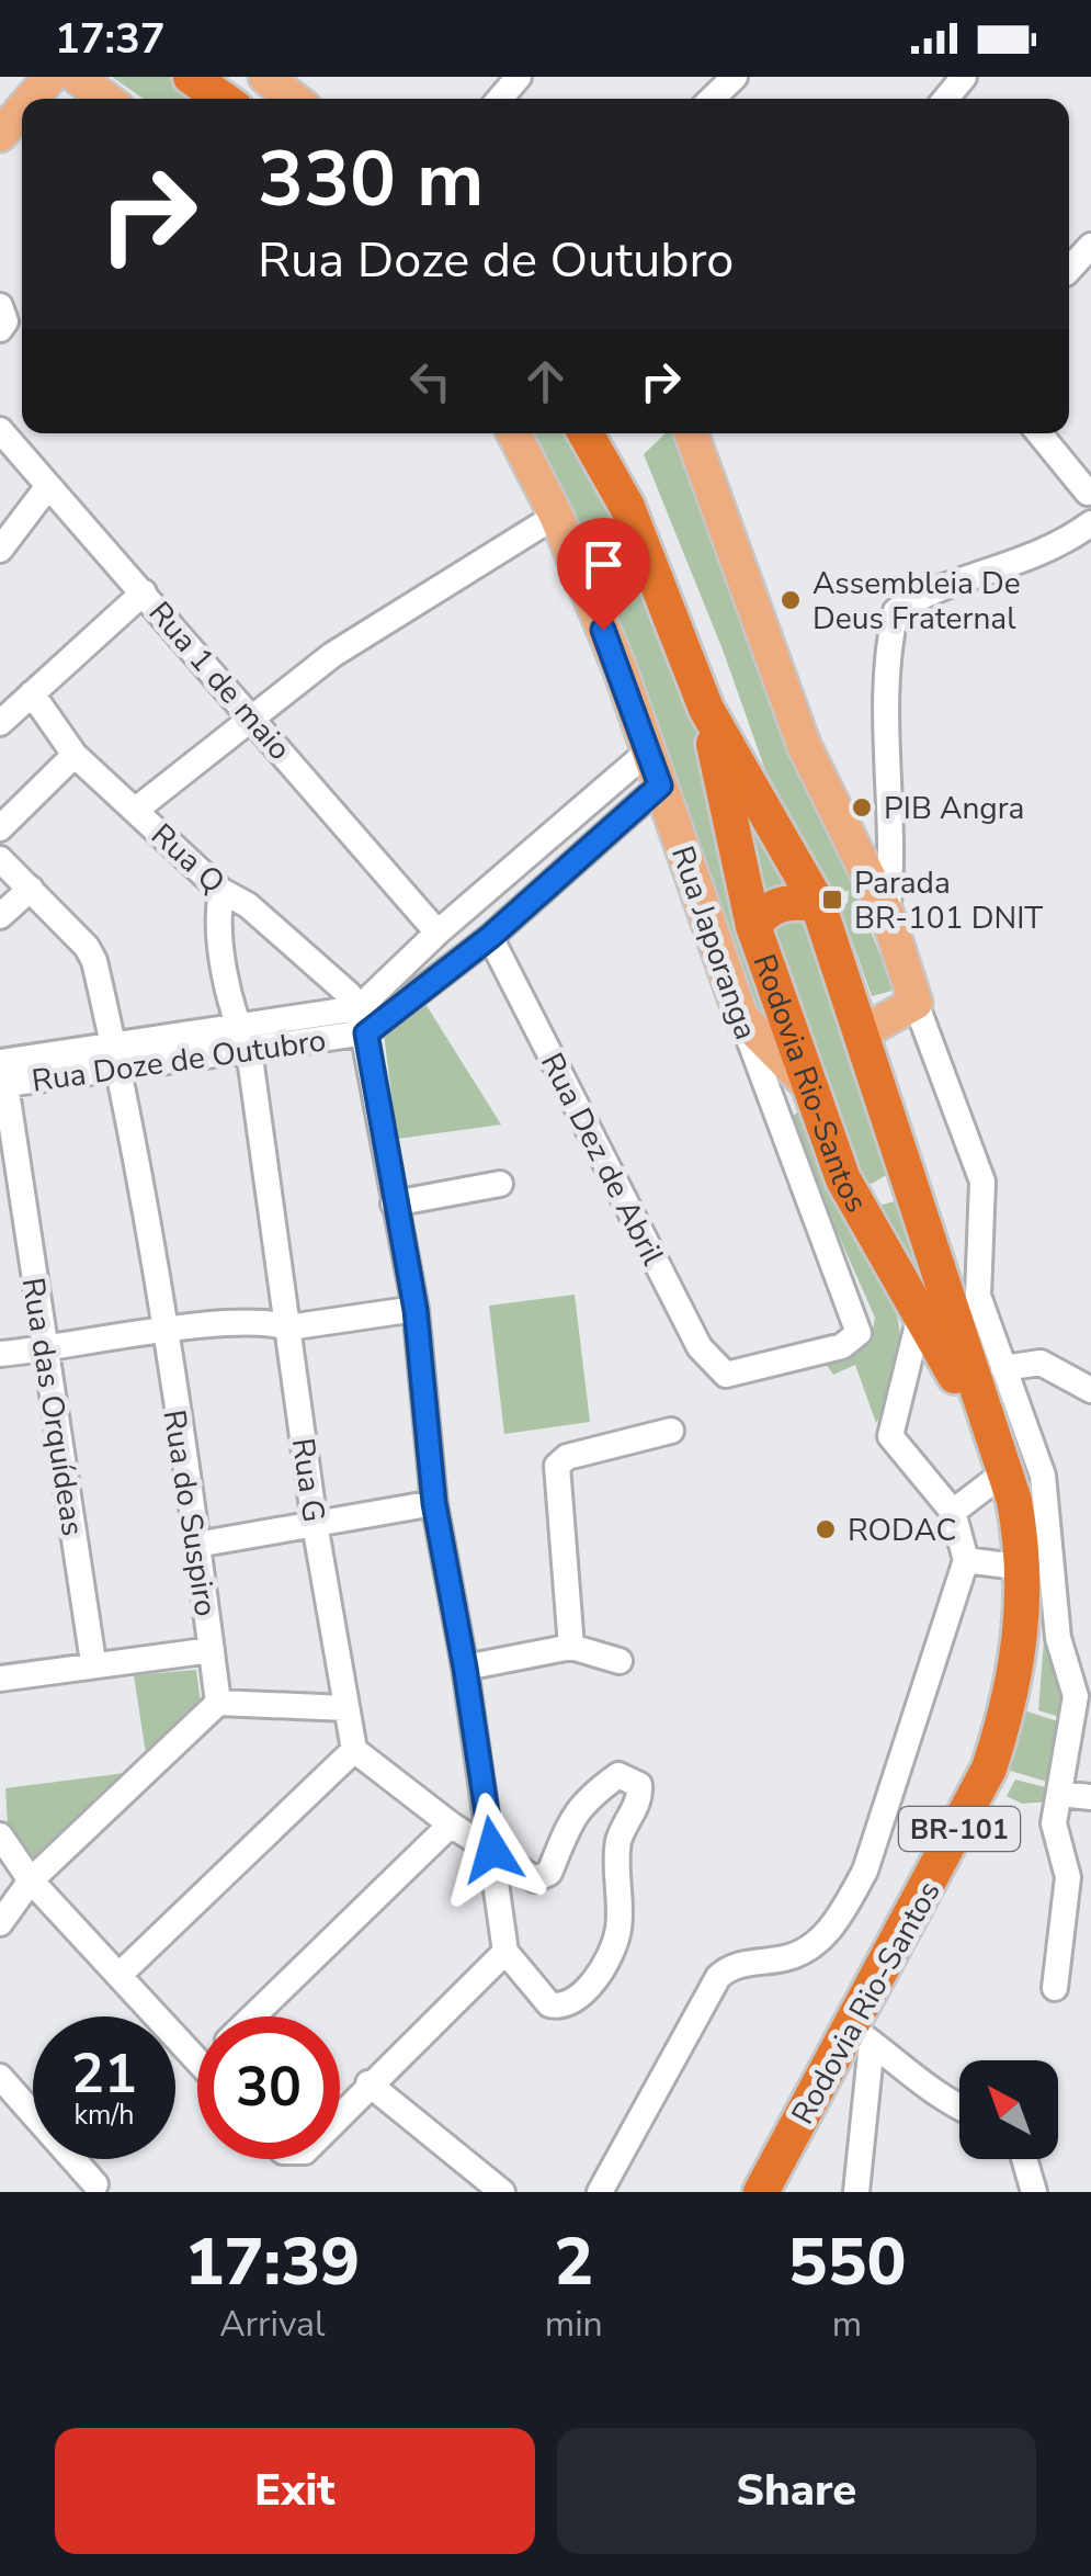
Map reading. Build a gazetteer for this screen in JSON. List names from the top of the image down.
{
  "streets": {
    "highway": ["Rodovia Rio-Santos", "BR-101"],
    "main road": ["Rua Japoranga"],
    "street": [
      "Rua 1 de maio",
      "Rua Q",
      "Rua Doze de Outubro",
      "Rua Dez de Abril",
      "Rua das Orquídeas",
      "Rua G",
      "Rua do Suspiro"
    ]
  },
  "crossings": [
    ["Rua 1 de maio", "Rua Doze de Outubro"],
    ["Rua Q", "Rua Doze de Outubro"],
    ["Rua Q", "Rua G"],
    ["Rua Japoranga", "Rua Doze de Outubro"],
    ["Rua Japoranga", "Rua Dez de Abril"],
    ["Rua Doze de Outubro", "Rua Dez de Abril"],
    ["Rua Doze de Outubro", "Rua das Orquídeas"],
    ["Rua Doze de Outubro", "Rua G"],
    ["Rua Doze de Outubro", "Rua do Suspiro"]
  ],
  "places": {
    "other": ["Assembleia De Deus Fraternal", "PIB Angra", "RODAC"],
    "transit": ["Parada BR-101 DNIT"]
  },
  "north": "top left",
  "page": {
    "status": "17:37",
    "turn": ["330 m", "Rua Doze de Outubro"],
    "speed": "21 km/h",
    "limit": "30",
    "eta": [
      "17:39",
      "Arrival",
      "2",
      "min",
      "550",
      "m"
    ],
    "buttons": ["Exit", "Share"]
  }
}
